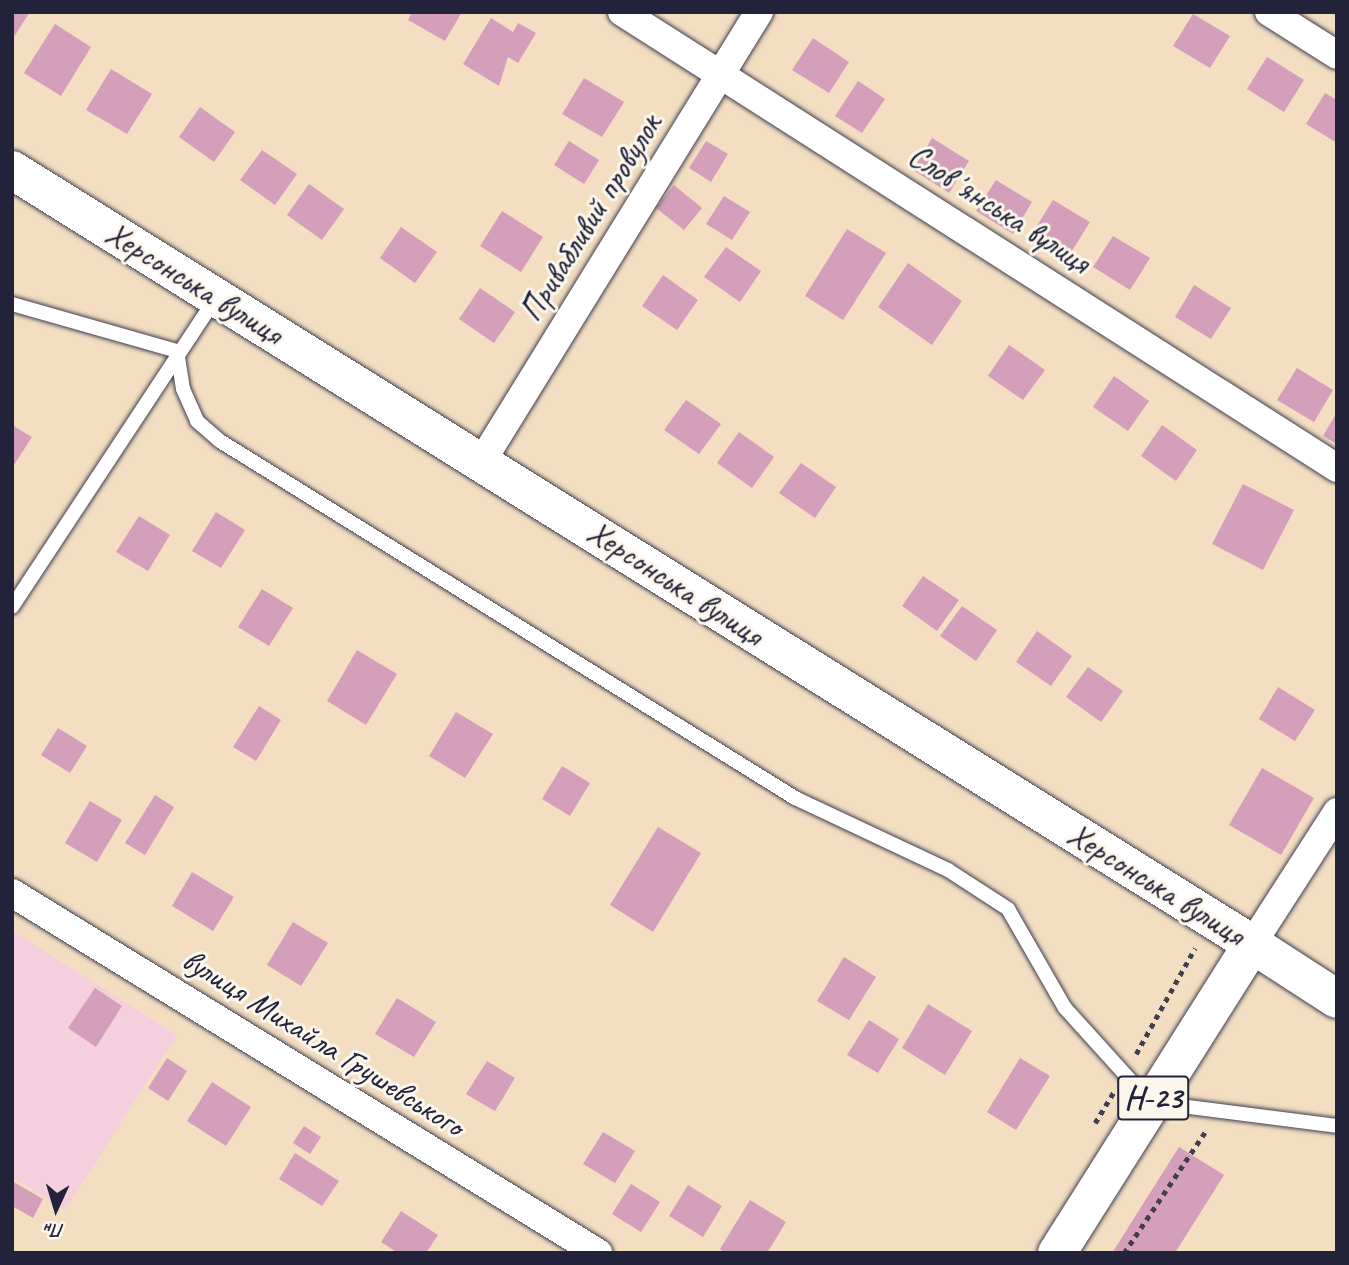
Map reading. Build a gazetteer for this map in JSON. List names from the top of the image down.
{
  "streets": {
    "main road": ["Херсонська вулиця", "Н-23"],
    "street": ["Словʼянська вулиця", "Привабливий провулок", "вулиця Михайла Грушевського"]
  },
  "crossings": [
    ["Словʼянська вулиця", "Привабливий провулок"],
    ["Привабливий провулок", "Херсонська вулиця"],
    ["Херсонська вулиця", "Н-23"]
  ],
  "north": "bottom"
}
